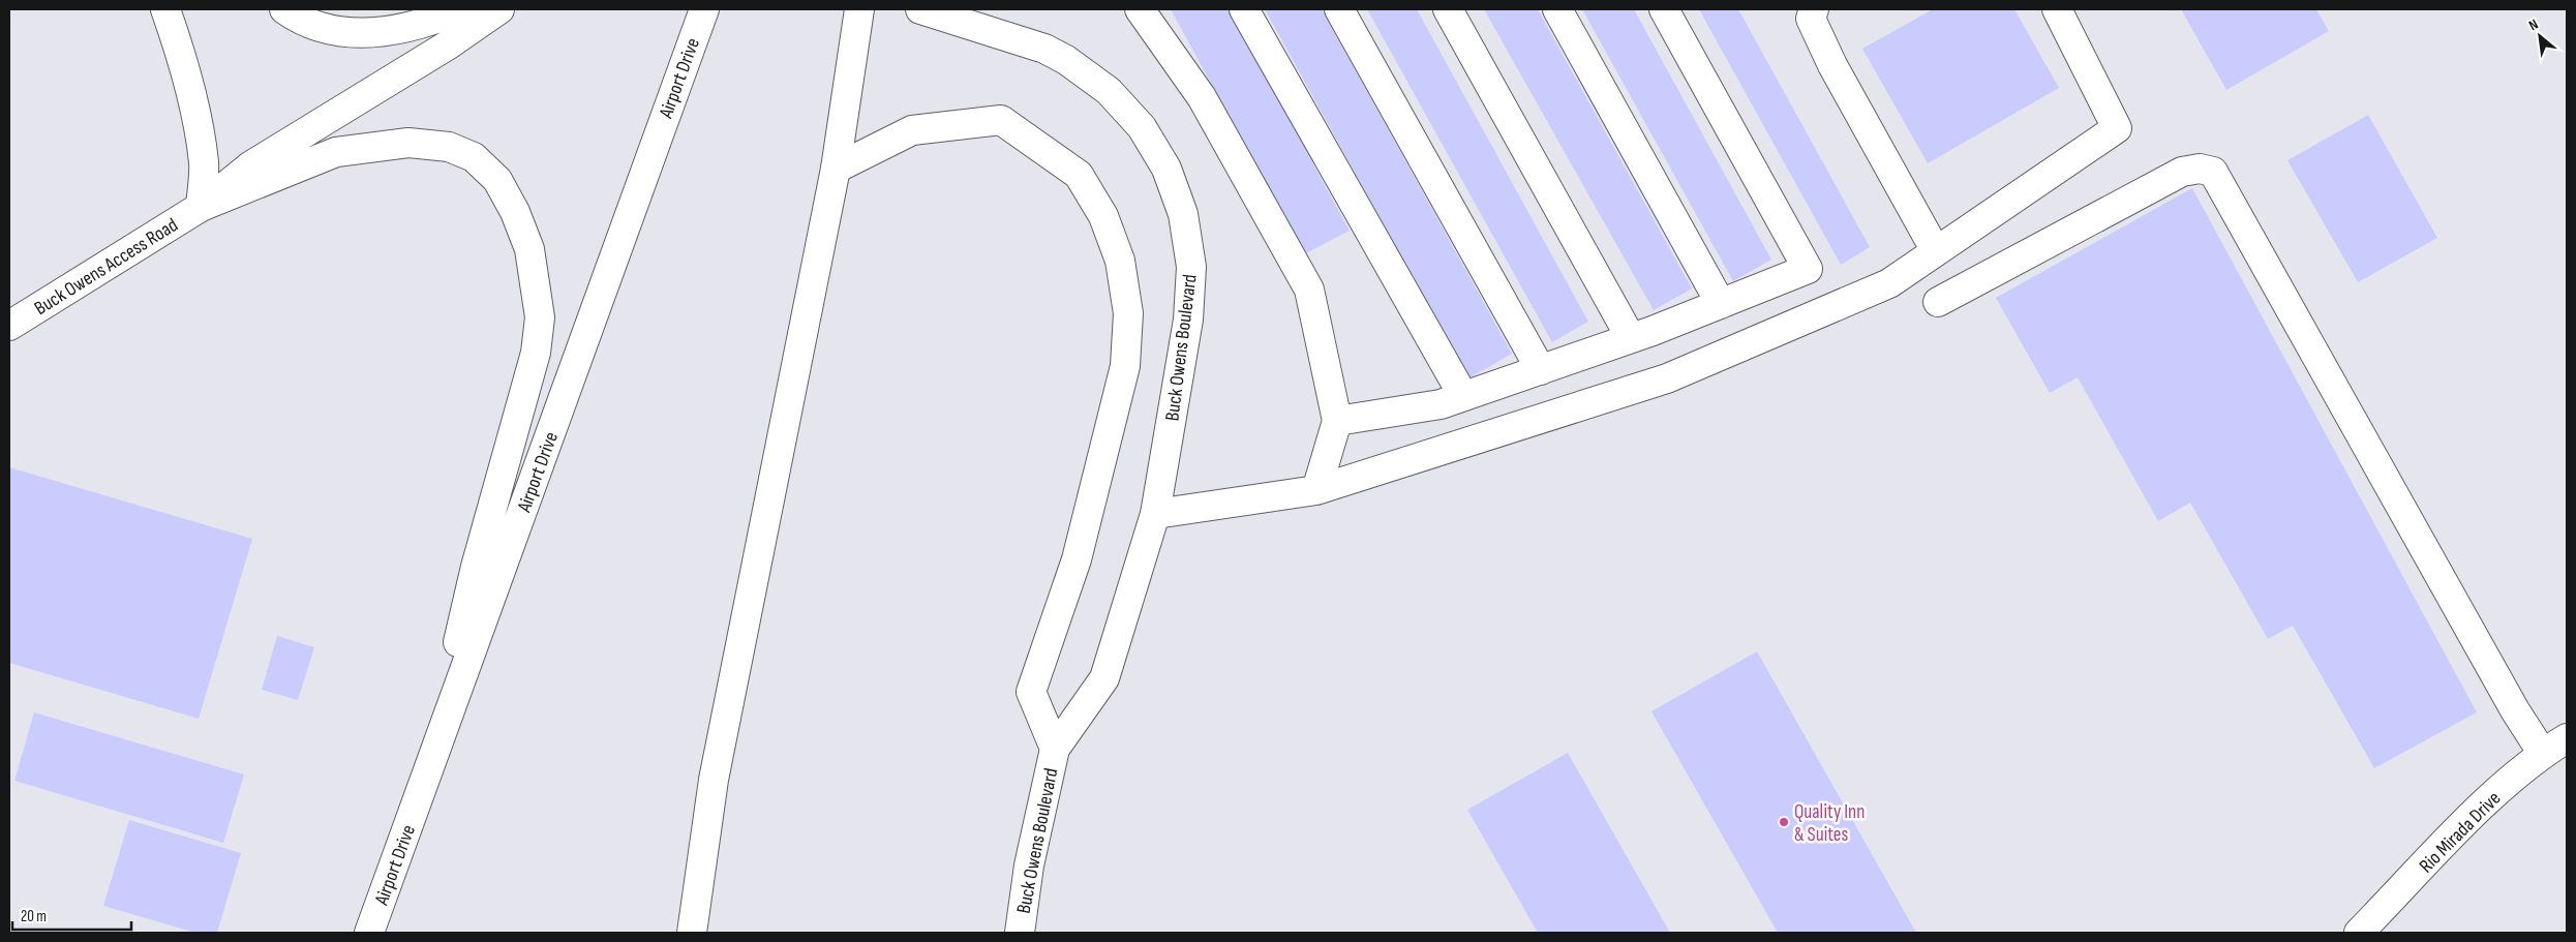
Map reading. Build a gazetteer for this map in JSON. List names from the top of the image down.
{
  "streets": {
    "main road": [
      "Airport Drive",
      "Buck Owens Access Road",
      "Buck Owens Boulevard",
      "Rio Mirada Drive"
    ]
  },
  "places": ["Quality Inn & Suites"],
  "scale_bar": "20 m",
  "north": "top left"
}
